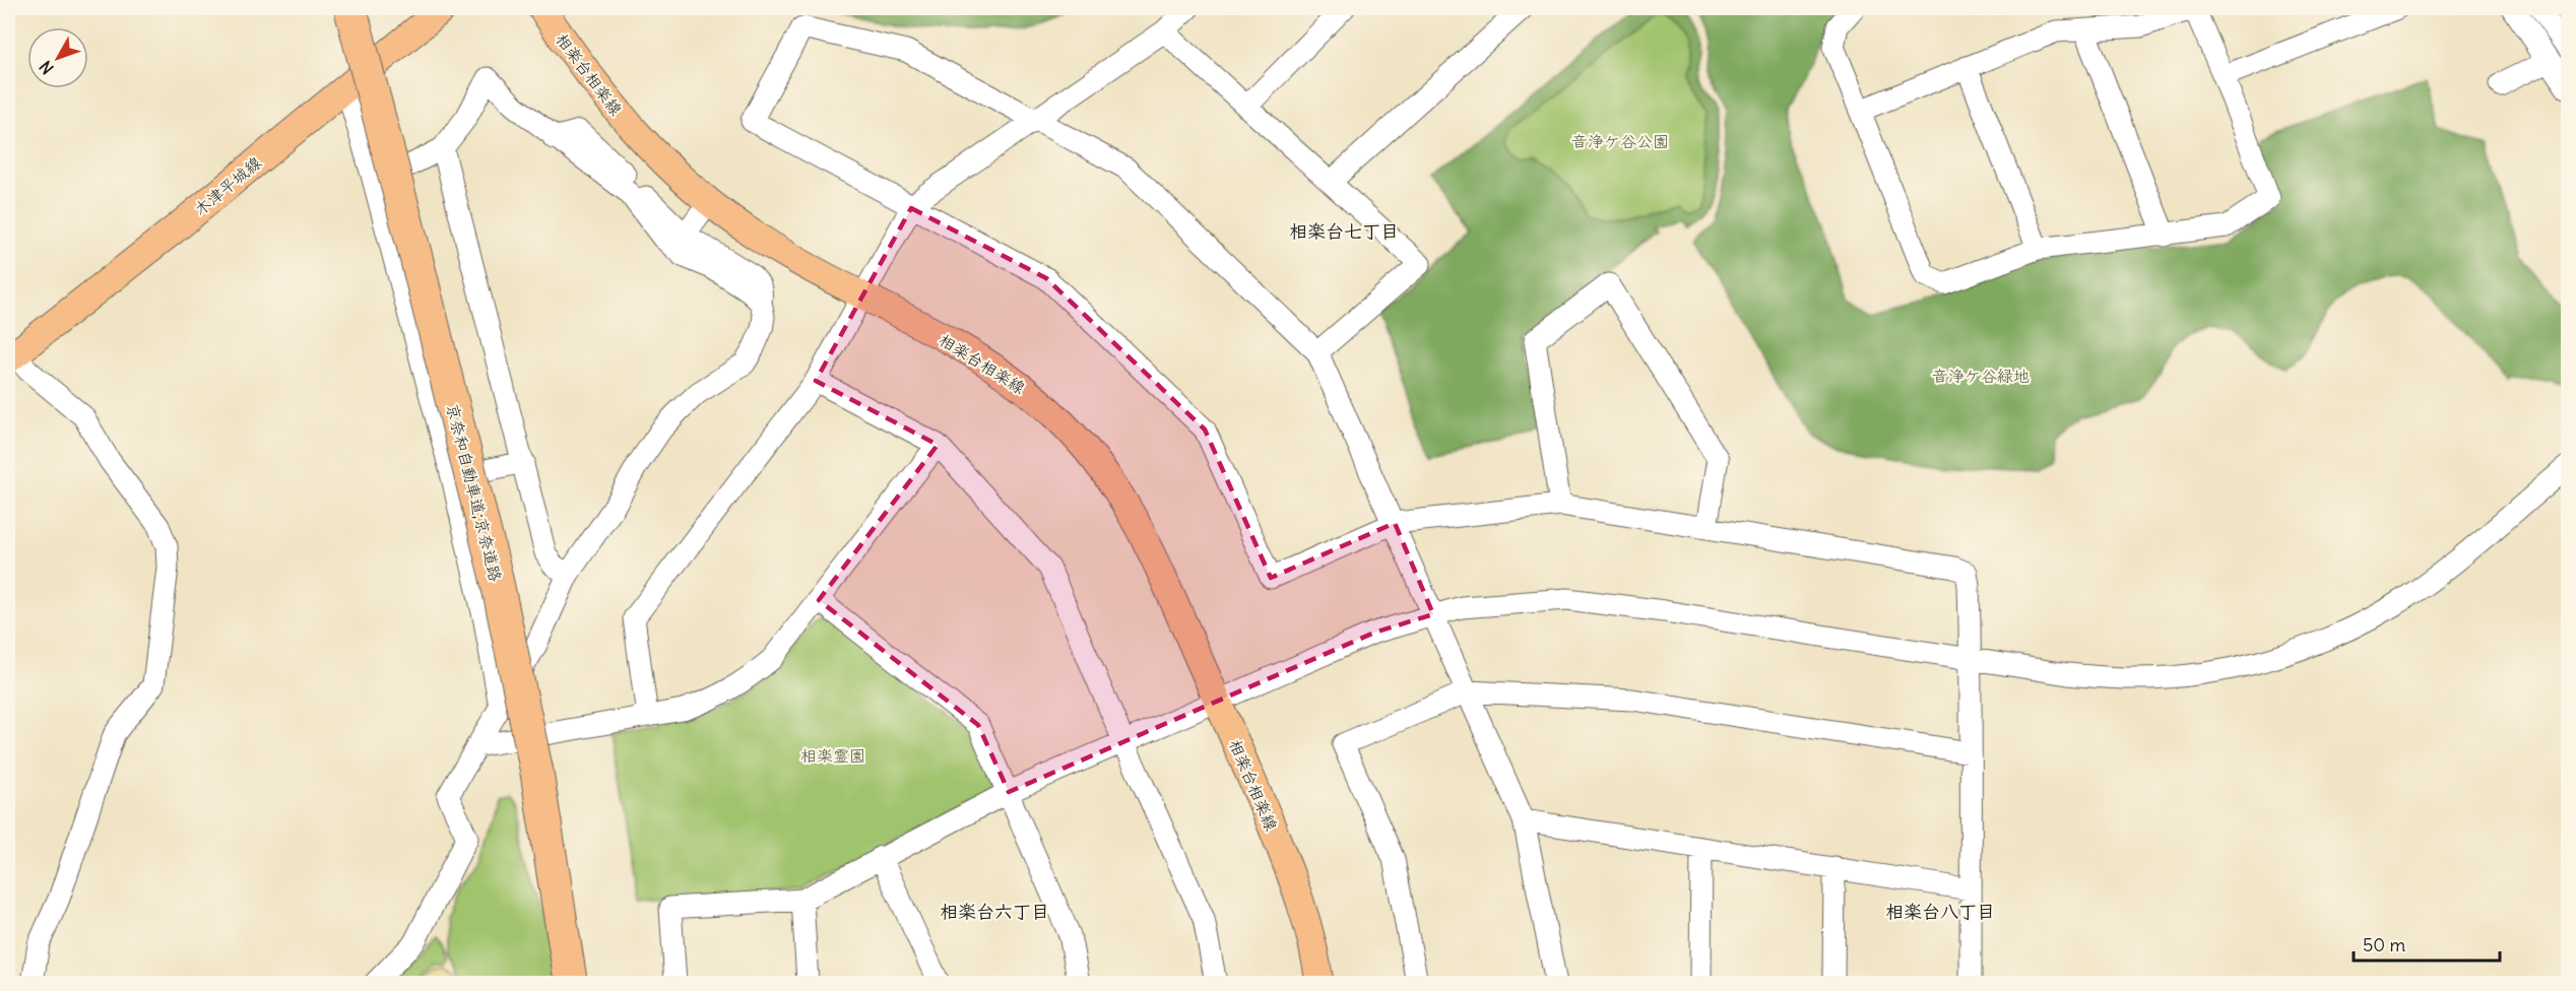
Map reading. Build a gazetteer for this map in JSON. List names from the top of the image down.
{
  "streets": {
    "highway": ["京奈和自動車道;京奈道路"],
    "main road": ["相楽台相楽線", "木津平城線"]
  },
  "districts": ["相楽台七丁目", "相楽台六丁目", "相楽台八丁目"],
  "parks": ["音浄ケ谷公園", "音浄ケ谷緑地", "相楽霊園"],
  "scale_bar": "50 m",
  "north": "bottom left"
}
